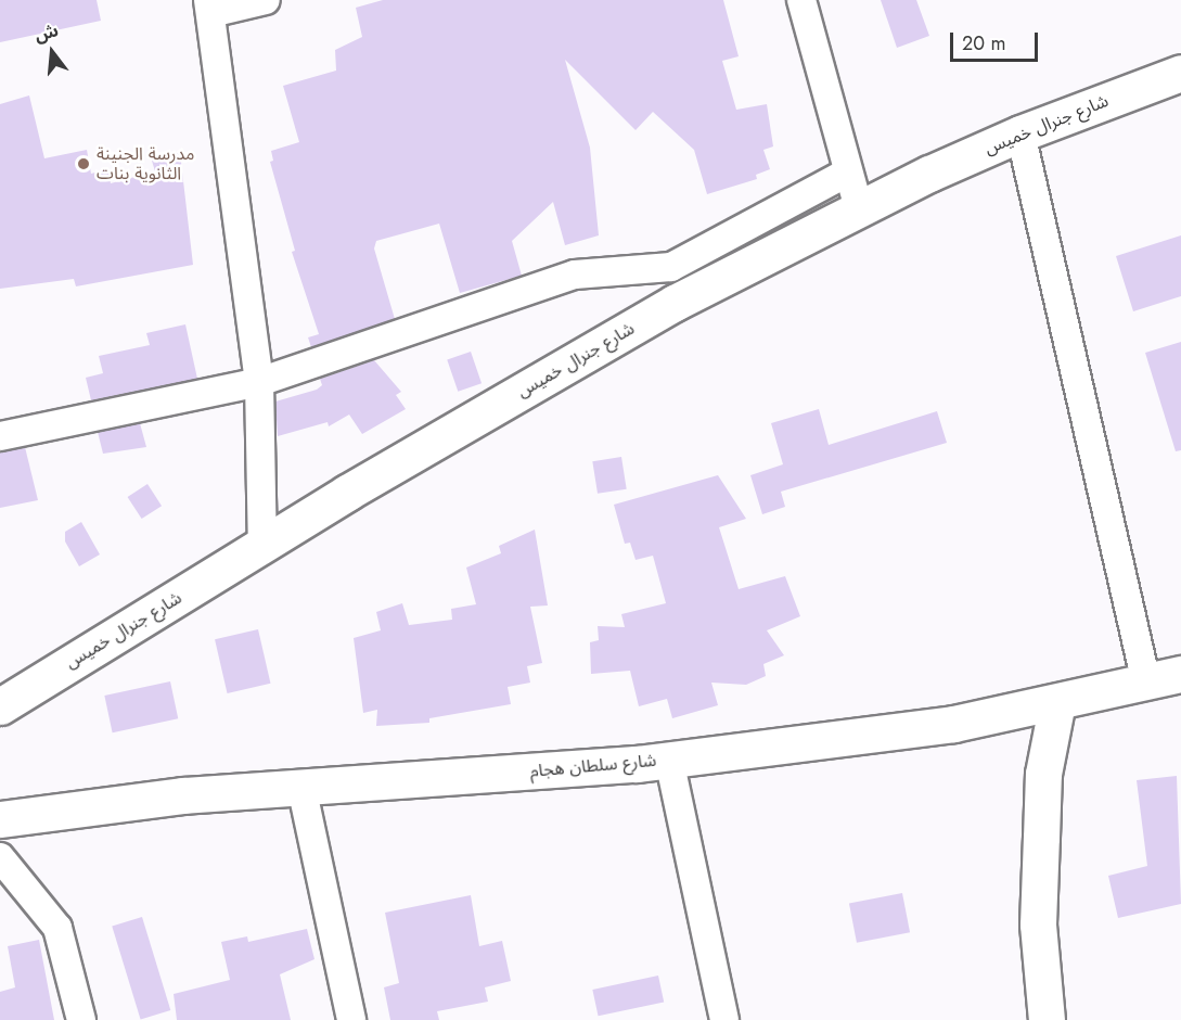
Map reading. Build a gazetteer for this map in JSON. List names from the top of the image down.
{
  "streets": {
    "main road": ["شارع جنرال خميس", "شارع سلطان هجام"]
  },
  "places": ["مدرسة الجنينة الثانوية بنات"],
  "scale_bar": "20 m",
  "north": "top"
}
